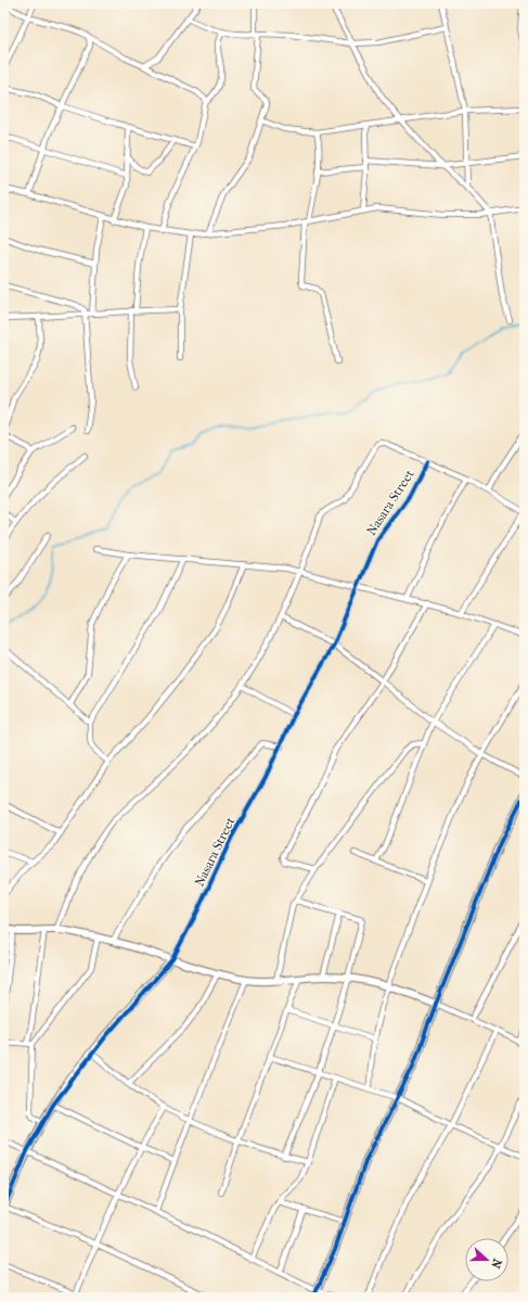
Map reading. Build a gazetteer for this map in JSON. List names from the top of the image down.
{
  "streets": {
    "street": ["Nasara Street"]
  },
  "north": "right"
}
